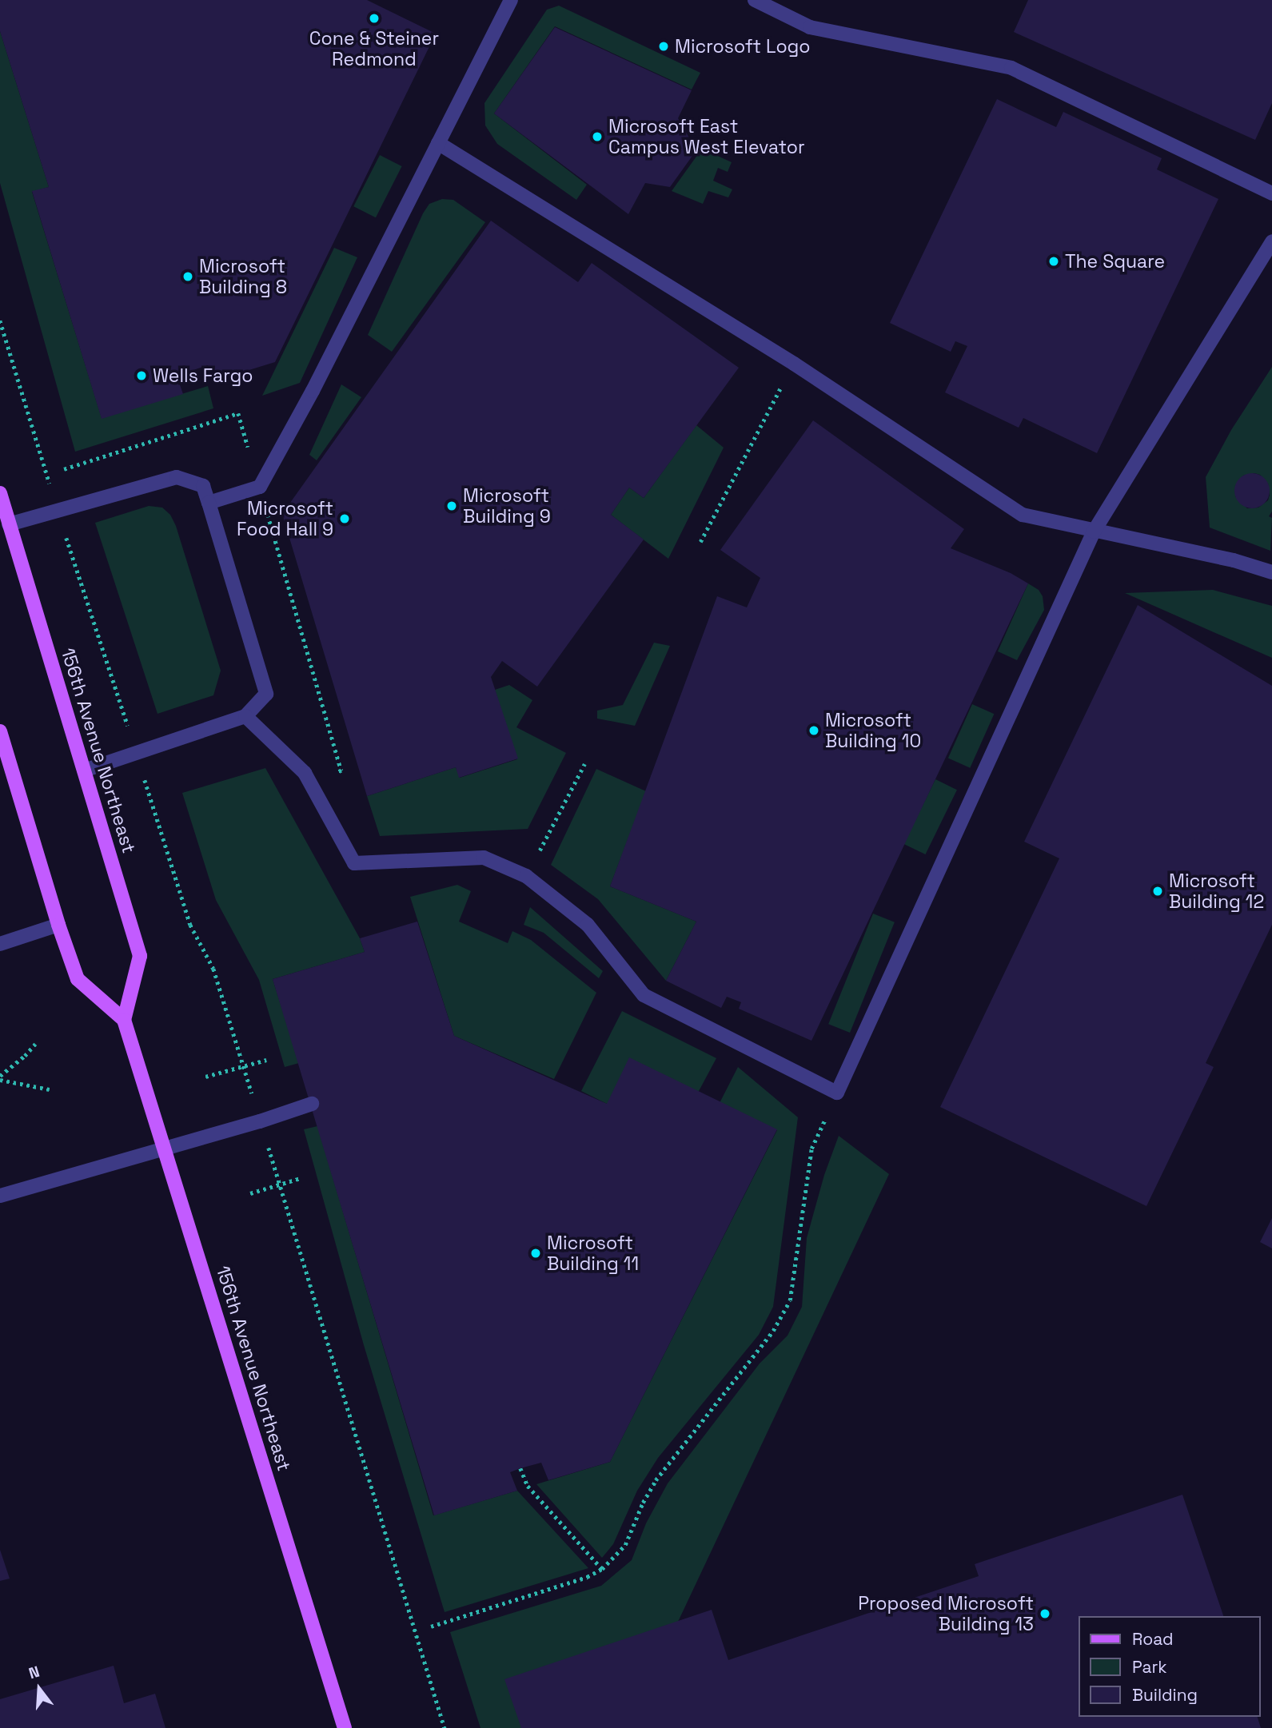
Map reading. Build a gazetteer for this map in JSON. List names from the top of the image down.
{
  "streets": {
    "main road": ["156th Avenue Northeast"]
  },
  "places": [
    "Cone & Steiner Redmond",
    "Microsoft Logo",
    "Microsoft East Campus West Elevator",
    "The Square",
    "Microsoft Building 8",
    "Wells Fargo",
    "Microsoft Building 9",
    "Microsoft Food Hall 9",
    "Microsoft Building 10",
    "Microsoft Building 12",
    "Microsoft Building 11",
    "Proposed Microsoft Building 13"
  ],
  "legend": ["Road", "Park", "Building"],
  "north": "top"
}
